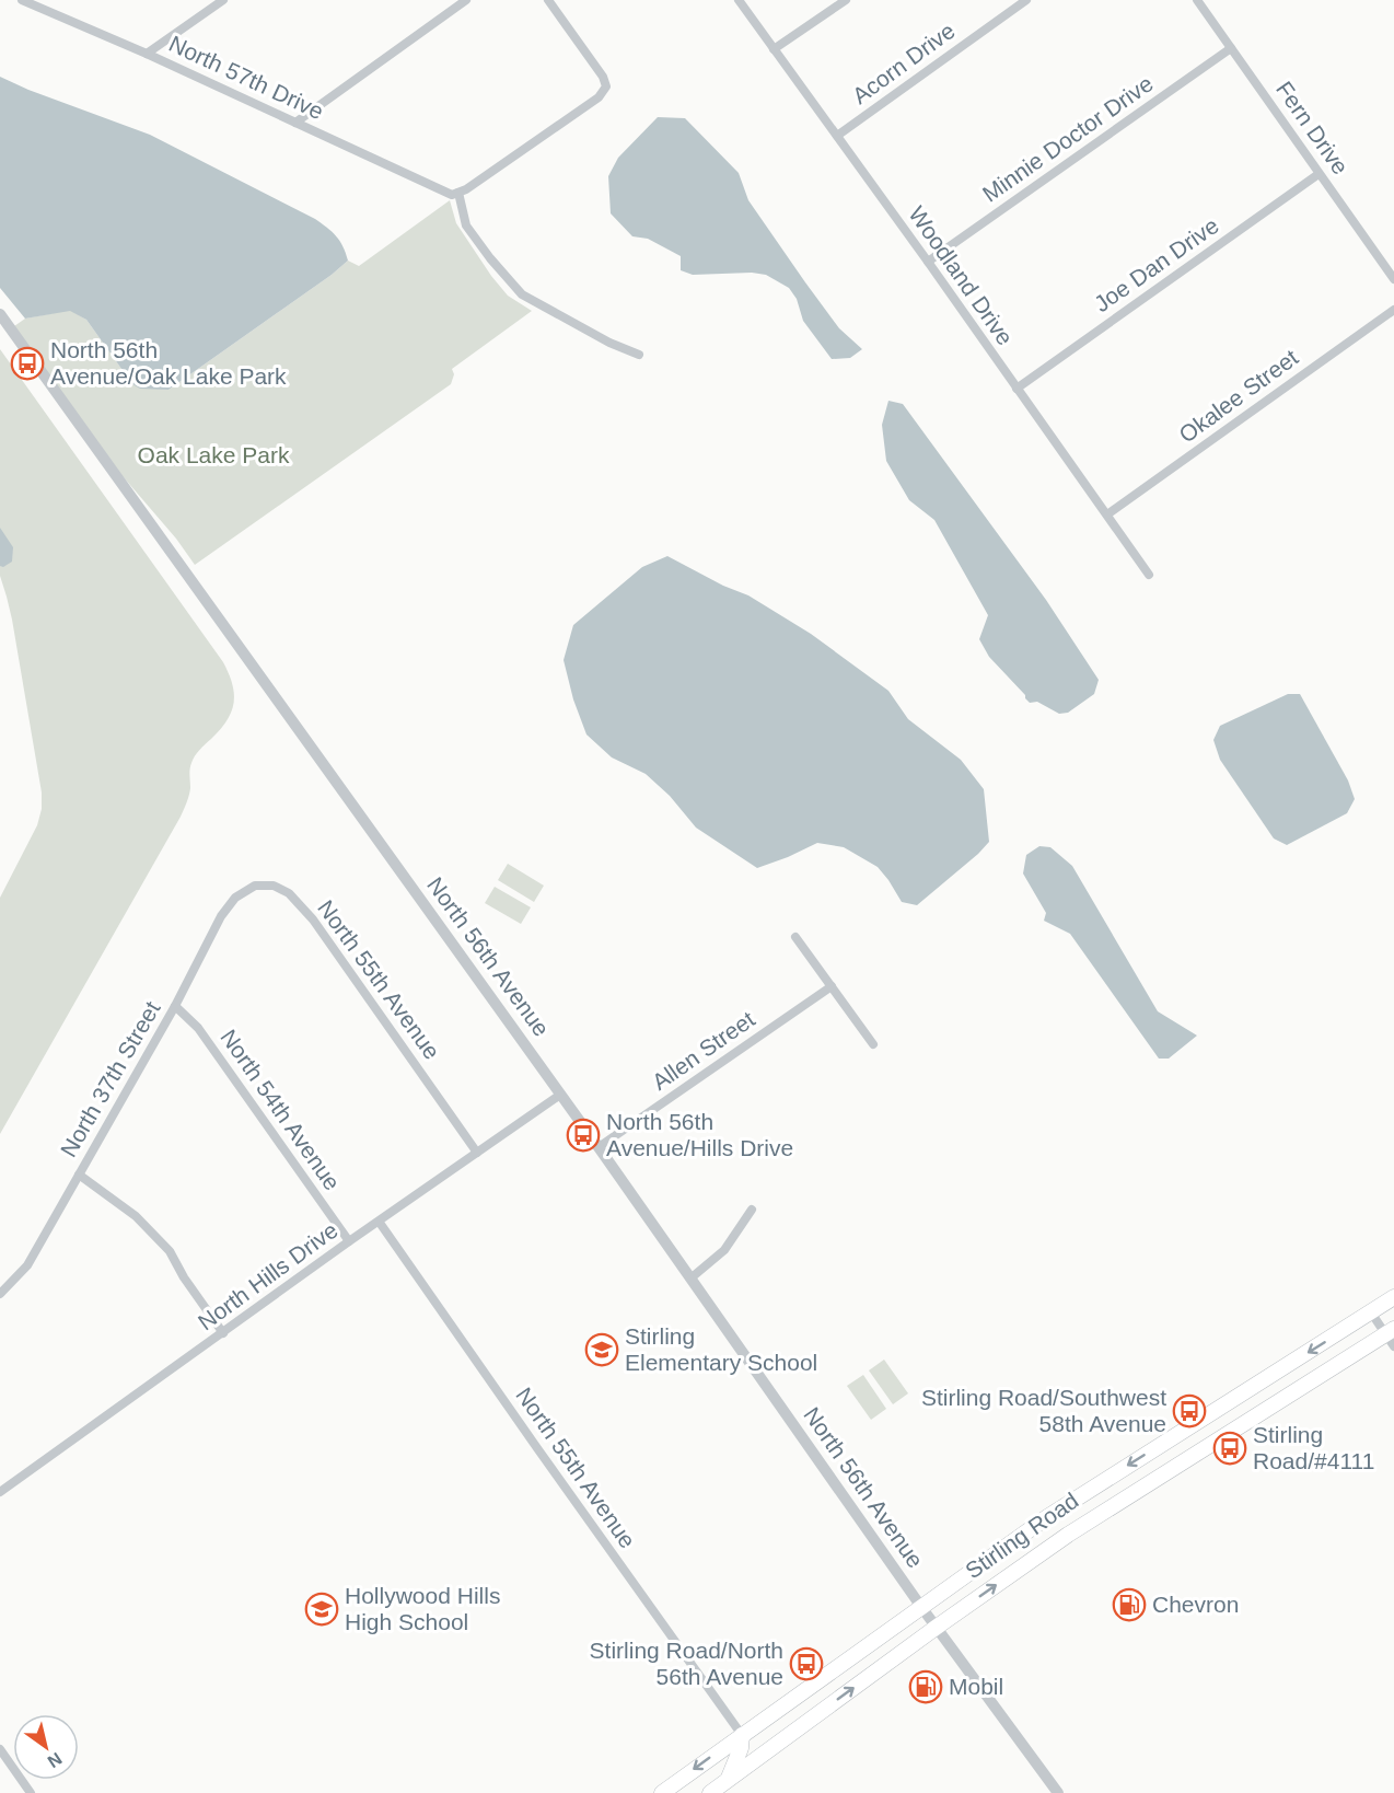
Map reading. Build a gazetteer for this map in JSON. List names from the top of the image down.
{
  "streets": {
    "main road": ["Stirling Road"],
    "street": [
      "Acorn Drive",
      "North 57th Drive",
      "Fern Drive",
      "Minnie Doctor Drive",
      "Joe Dan Drive",
      "Woodland Drive",
      "Okalee Street",
      "North 56th Avenue",
      "North 55th Avenue",
      "Allen Street",
      "North 37th Street",
      "North 54th Avenue",
      "North Hills Drive"
    ]
  },
  "crossings": [
    ["Acorn Drive", "Woodland Drive"],
    ["Fern Drive", "Minnie Doctor Drive"],
    ["Fern Drive", "Joe Dan Drive"],
    ["Minnie Doctor Drive", "Woodland Drive"],
    ["Joe Dan Drive", "Woodland Drive"],
    ["Woodland Drive", "Okalee Street"],
    ["North 56th Avenue", "Allen Street"],
    ["North 56th Avenue", "North Hills Drive"],
    ["North 56th Avenue", "Stirling Road"],
    ["North 55th Avenue", "North 37th Street"],
    ["North 55th Avenue", "North Hills Drive"],
    ["North 55th Avenue", "Stirling Road"],
    ["North 37th Street", "North 54th Avenue"],
    ["North 54th Avenue", "North Hills Drive"]
  ],
  "parks": ["Oak Lake Park"],
  "places": {
    "bus stop": [
      "North 56th Avenue/Oak Lake Park",
      "North 56th Avenue/Hills Drive",
      "Stirling Road/Southwest 58th Avenue",
      "Stirling Road/#4111",
      "Stirling Road/North 56th Avenue"
    ],
    "school or university": ["Stirling Elementary School", "Hollywood Hills High School"],
    "fuel station": ["Chevron", "Mobil"]
  },
  "north": "bottom right"
}
